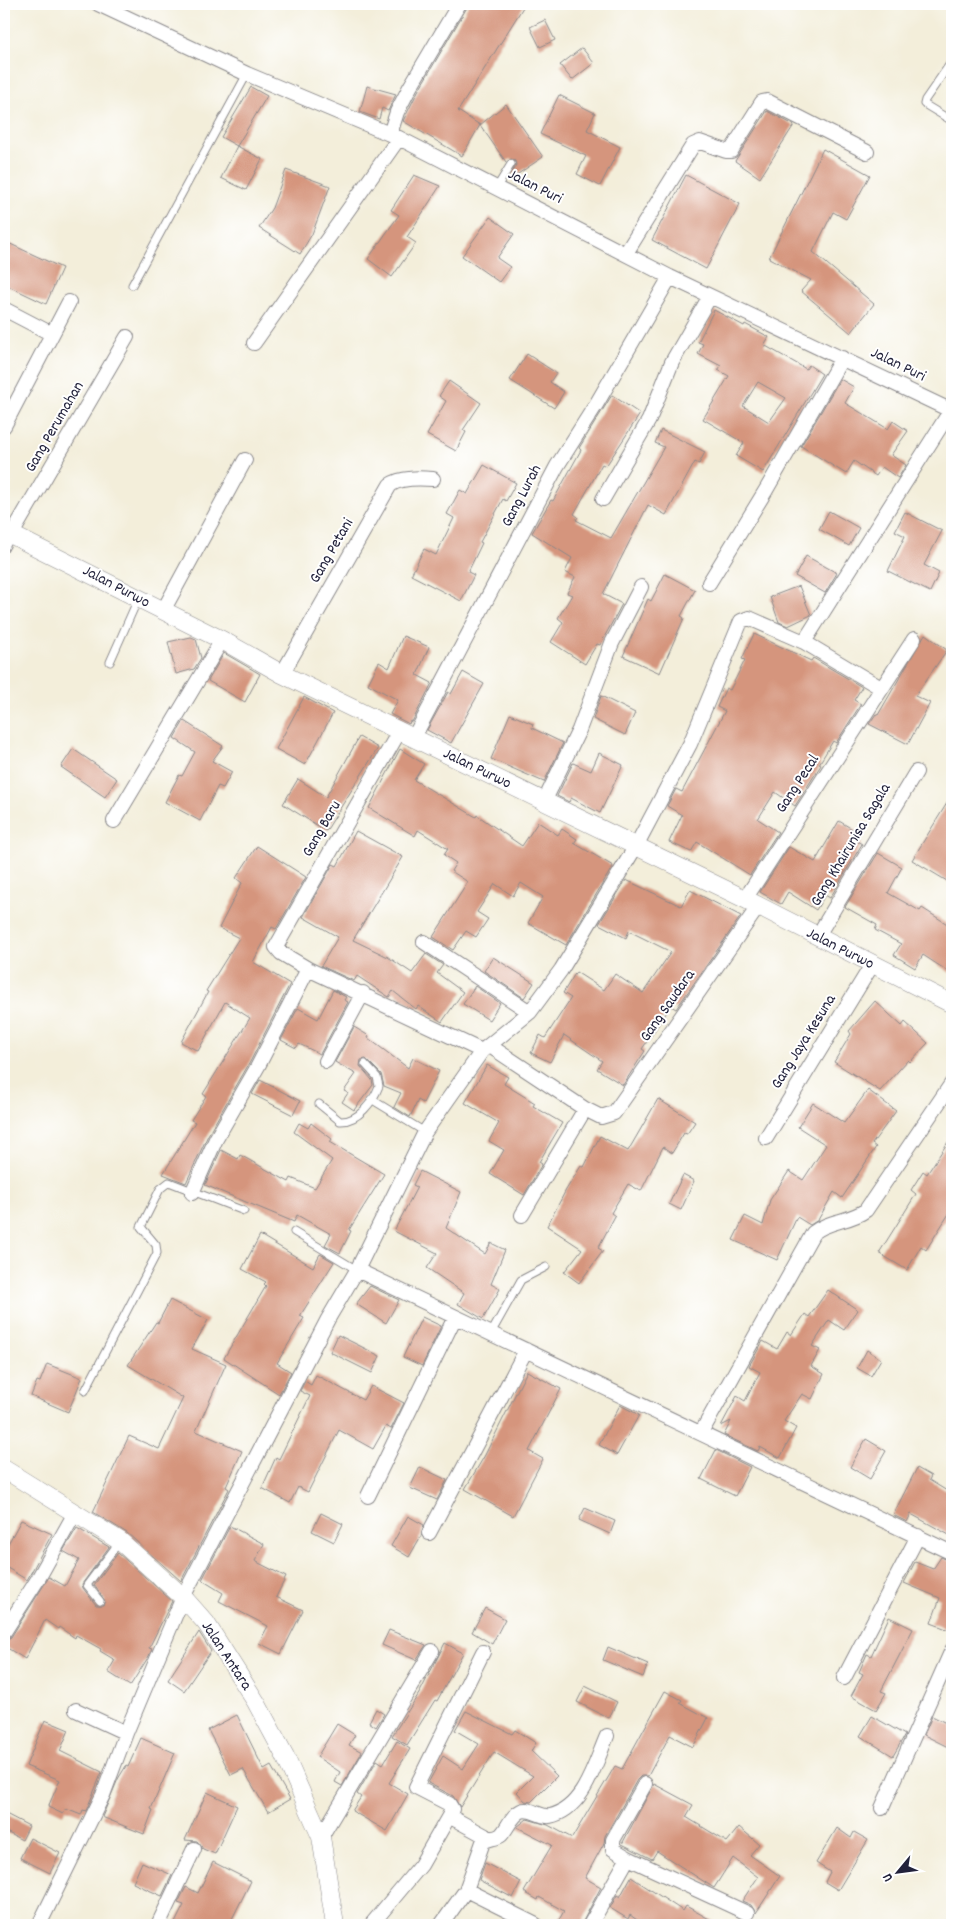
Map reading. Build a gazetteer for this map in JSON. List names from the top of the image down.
{
  "streets": {
    "street": [
      "Jalan Puri",
      "Gang Perumahan",
      "Gang Lurah",
      "Gang Petani",
      "Jalan Purwo",
      "Gang Pecal",
      "Gang Baru",
      "Gang Khairunisa Sagala",
      "Gang Saudara",
      "Gang Jaya Kesuna",
      "Jalan Antara"
    ]
  },
  "crossings": [
    ["Jalan Puri", "Gang Lurah"],
    ["Gang Perumahan", "Jalan Purwo"],
    ["Gang Lurah", "Jalan Purwo"],
    ["Gang Lurah", "Gang Baru"],
    ["Gang Petani", "Jalan Purwo"],
    ["Jalan Purwo", "Gang Pecal"],
    ["Jalan Purwo", "Gang Baru"],
    ["Jalan Purwo", "Gang Khairunisa Sagala"],
    ["Jalan Purwo", "Gang Saudara"],
    ["Jalan Purwo", "Gang Jaya Kesuna"],
    ["Gang Pecal", "Gang Saudara"]
  ],
  "north": "bottom left"
}
